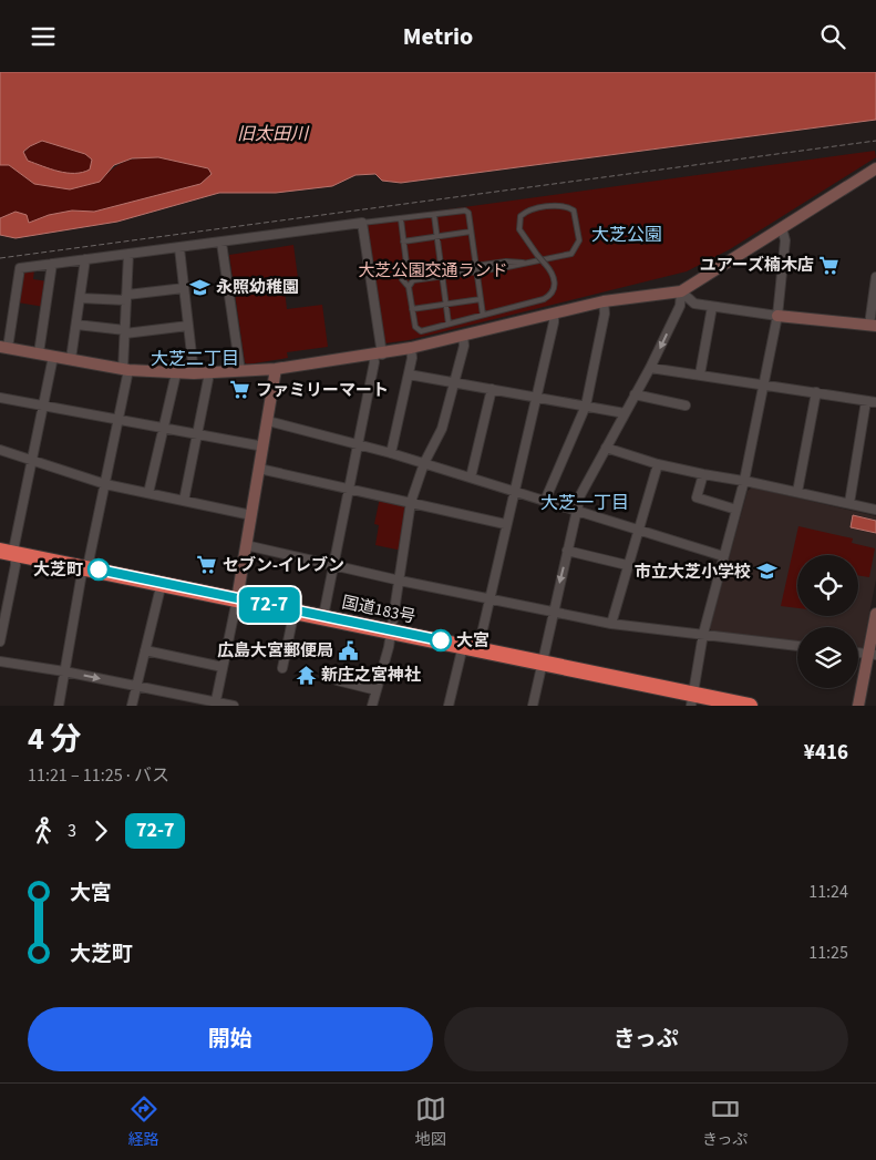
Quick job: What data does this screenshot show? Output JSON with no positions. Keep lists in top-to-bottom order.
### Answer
{
  "streets": {
    "highway": ["国道183号"]
  },
  "districts": ["大芝公園", "大芝二丁目", "大芝一丁目"],
  "water": ["旧太田川"],
  "parks": ["大芝公園交通ランド"],
  "places": {
    "supermarket": ["ユアーズ楠木店", "ファミリーマート", "セブン-イレブン"],
    "school or university": ["永照幼稚園", "市立大芝小学校"],
    "other": ["大芝町", "大宮"],
    "public building": ["広島大宮郵便局"],
    "temple": ["新庄之宮神社"]
  },
  "lines": ["bus line 72-7"],
  "page": {
    "header": "Metrio",
    "on_map": "72-7",
    "heading": ["4 分", "11:21 – 11:25 · バス", "¥416"],
    "legs": ["3", "72-7"],
    "list": [
      {
        "name": "大宮",
        "value": "11:24"
      },
      {
        "name": "大芝町",
        "value": "11:25"
      }
    ],
    "buttons": ["開始", "きっぷ"],
    "tabs": ["経路", "地図", "きっぷ"]
  }
}
